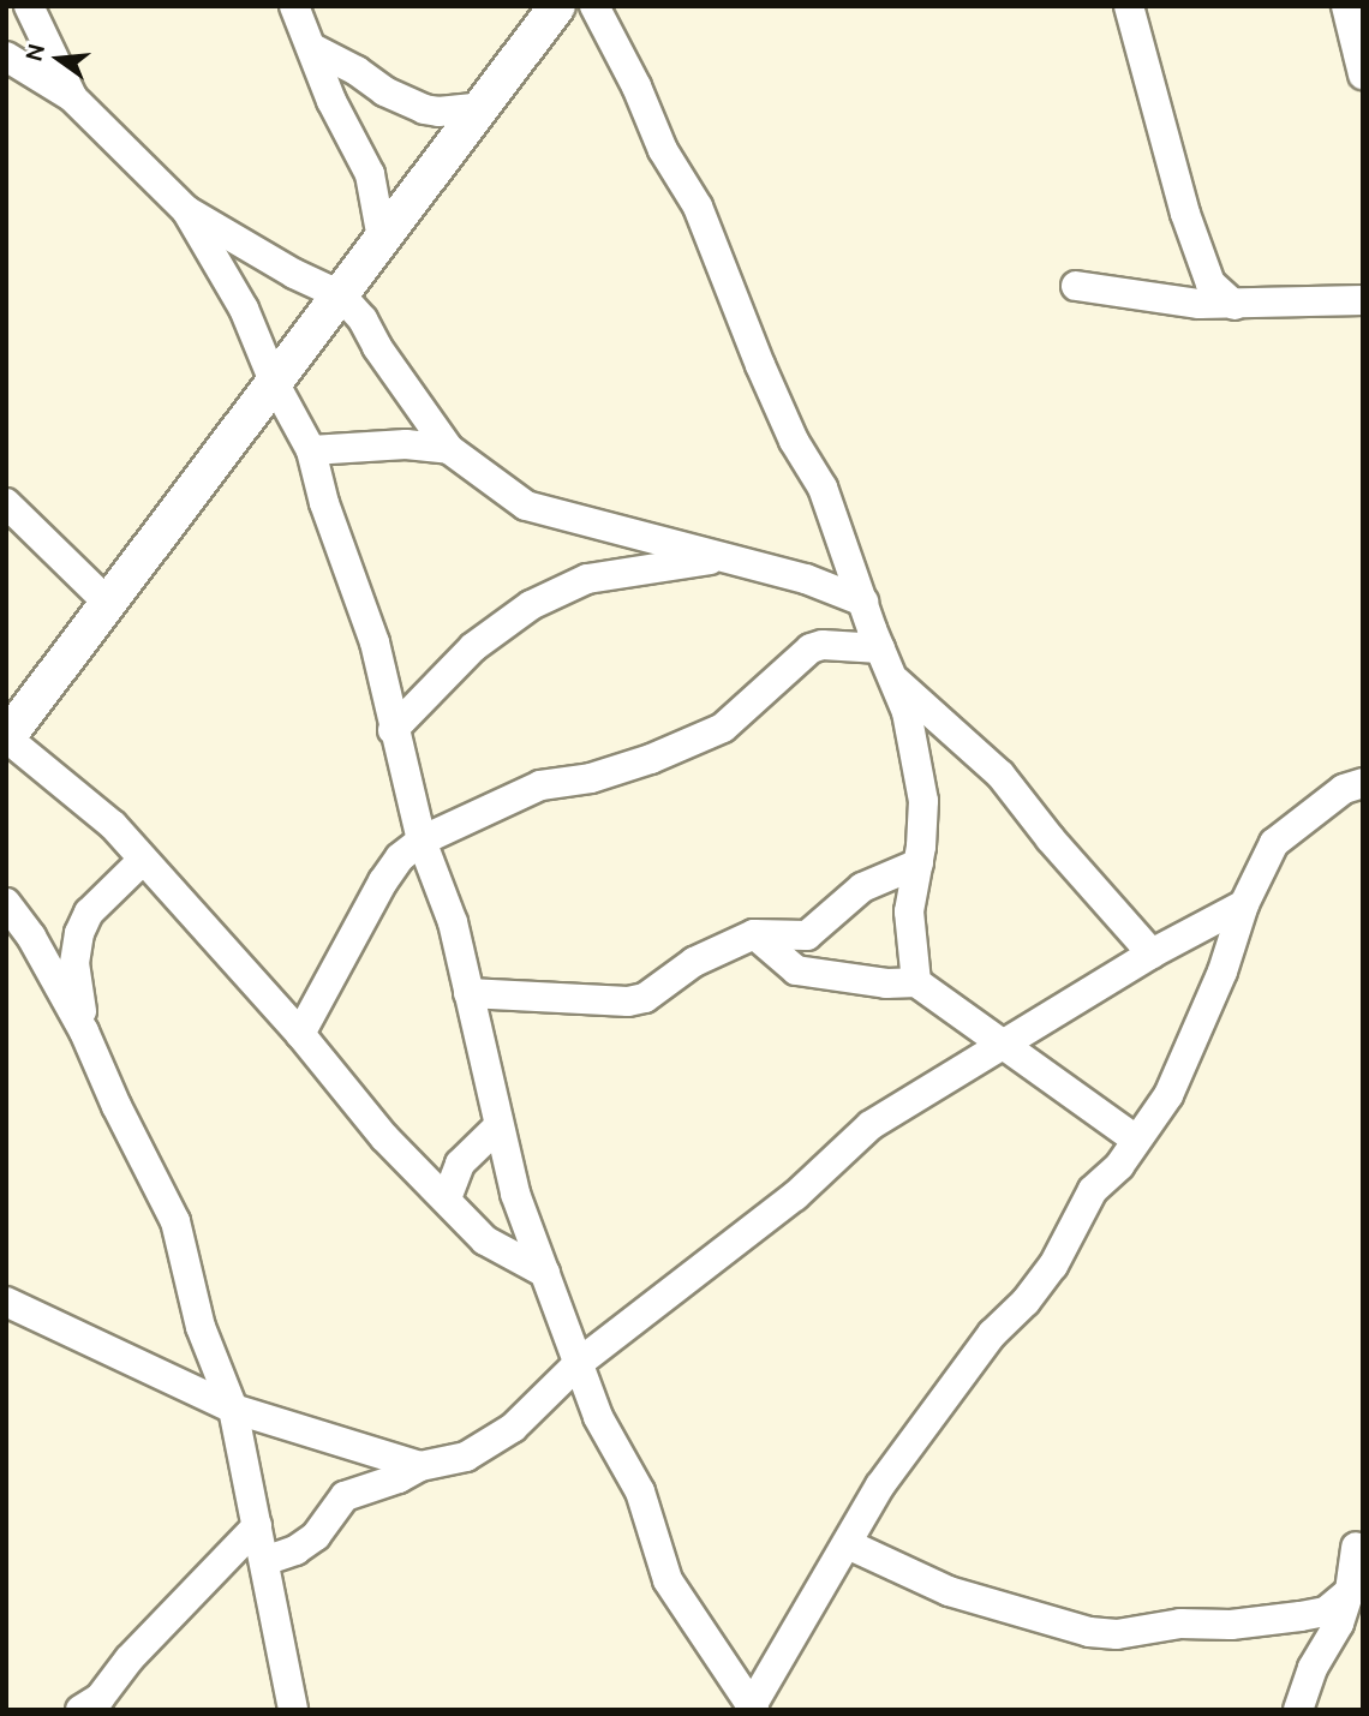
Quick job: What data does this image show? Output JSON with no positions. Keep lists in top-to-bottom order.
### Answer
{
  "north": "left"
}
